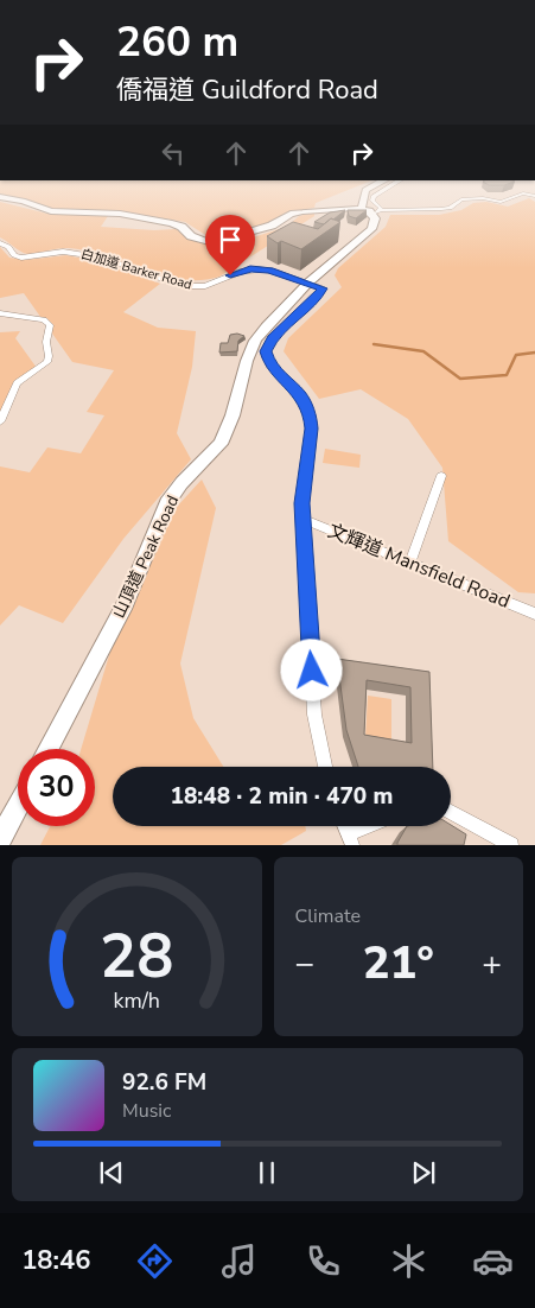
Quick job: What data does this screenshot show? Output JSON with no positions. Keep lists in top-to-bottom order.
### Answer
{
  "streets": {
    "main road": ["山頂道 Peak Road"],
    "street": ["白加道 Barker Road", "文輝道 Mansfield Road"]
  },
  "crossings": [
    ["白加道 Barker Road", "山頂道 Peak Road"]
  ],
  "page": {
    "turn": ["260 m", "僑福道 Guildford Road"],
    "limit": "30",
    "trip": "18:48 · 2 min · 470 m",
    "tile": "Climate",
    "heat": ["−", "21°", "+"],
    "song": ["92.6 FM", "Music"],
    "tabs": "18:46",
    "gauge": ["28", "km/h"]
  }
}
